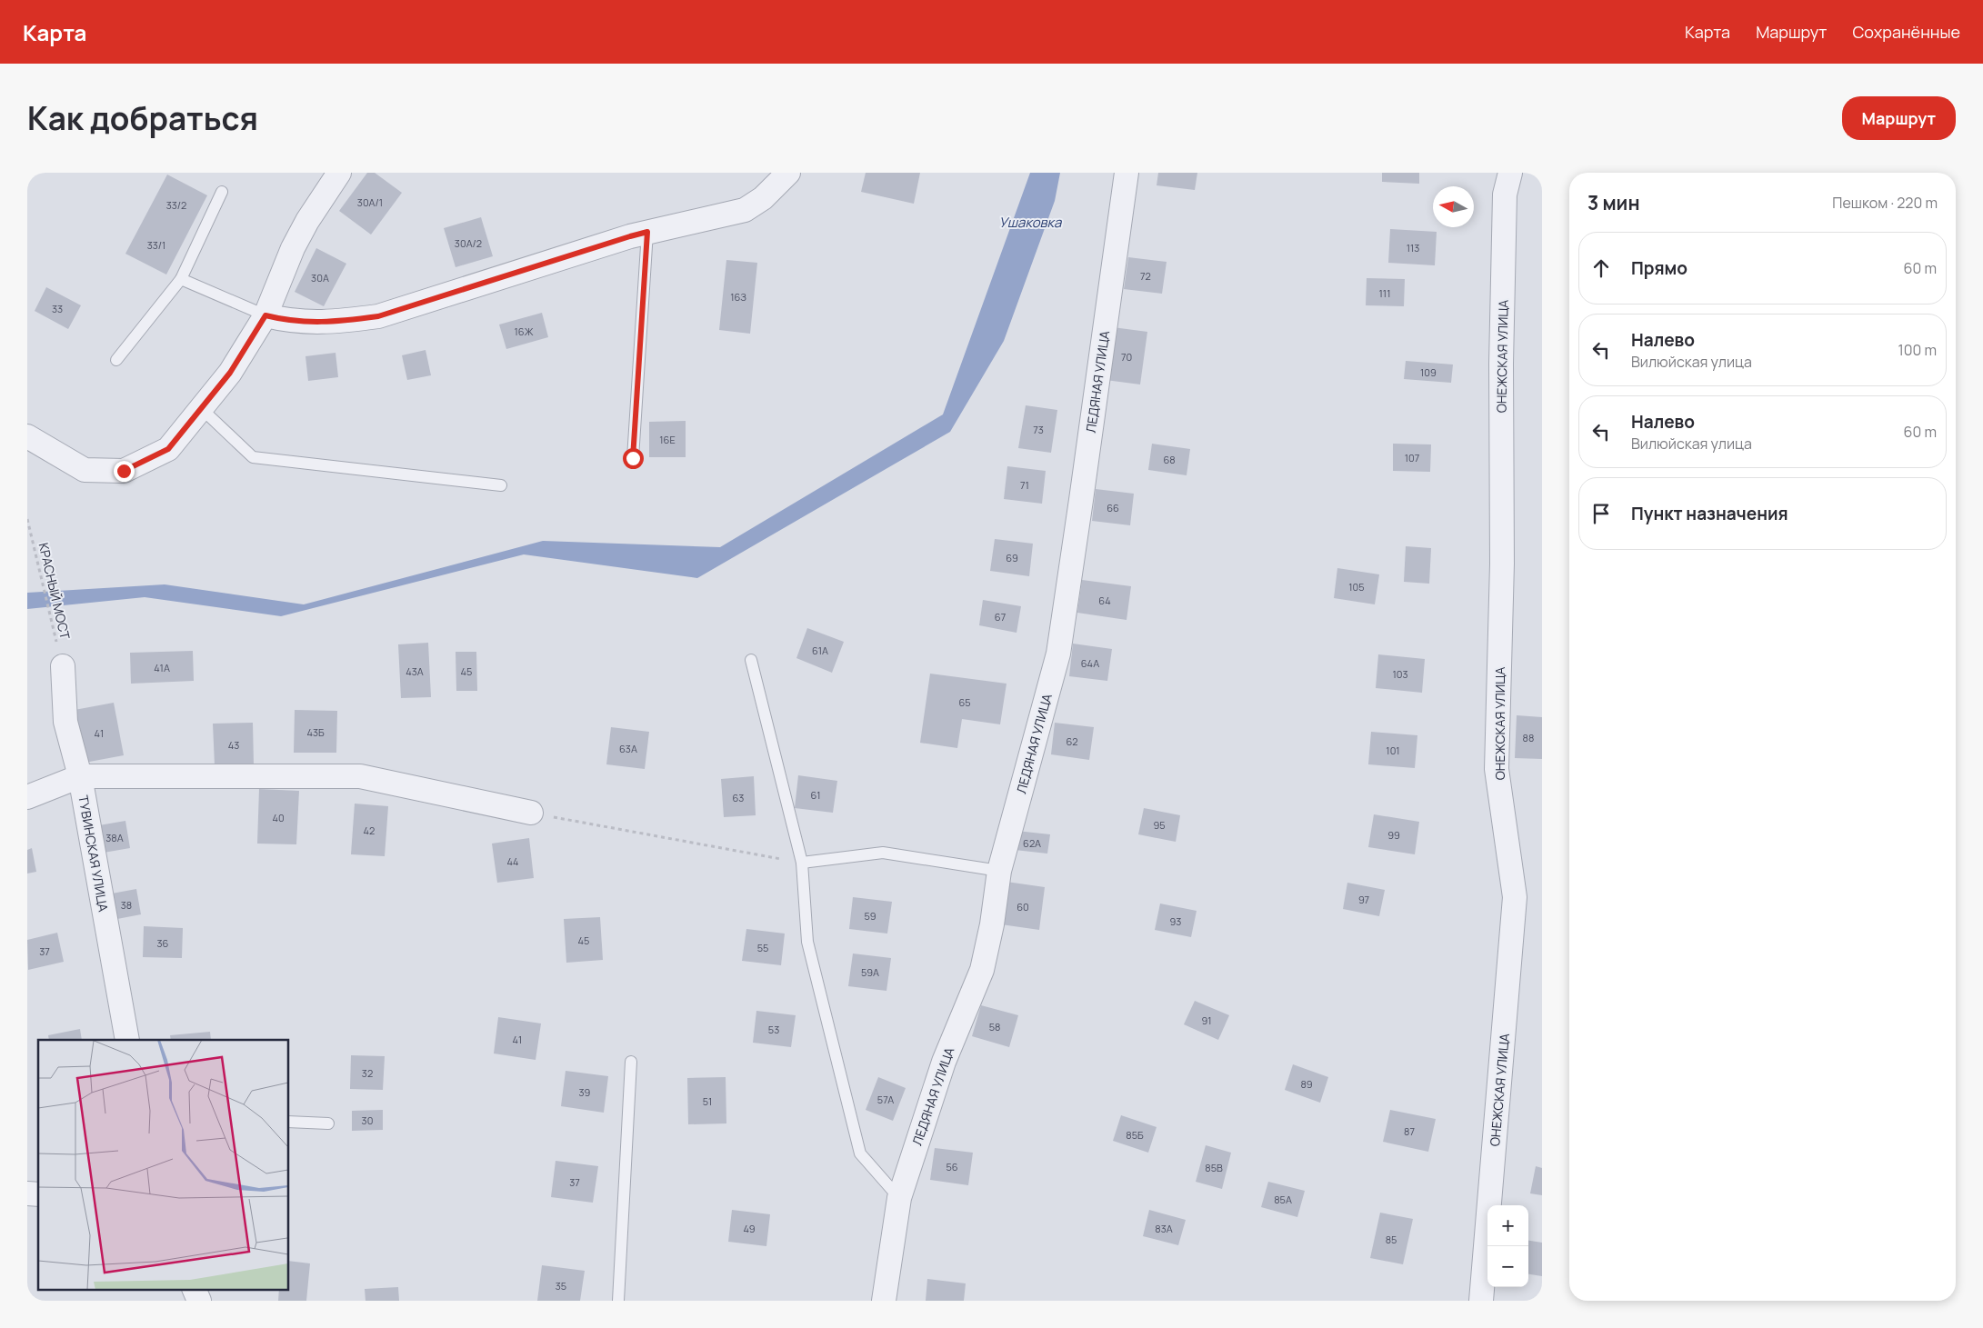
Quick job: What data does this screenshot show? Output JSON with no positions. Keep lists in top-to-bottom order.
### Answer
{
  "streets": {
    "street": ["ОНЕЖСКАЯ УЛИЦА", "ЛЕДЯНАЯ УЛИЦА", "ТУВИНСКАЯ УЛИЦА"],
    "path": ["КРАСНЫЙ МОСТ"]
  },
  "crossings": [
    ["КРАСНЫЙ МОСТ", "ТУВИНСКАЯ УЛИЦА"]
  ],
  "water": ["Ушаковка"],
  "house_numbers": [
    "30А/1",
    "33/2",
    "30А/2",
    "33/1",
    "113",
    "72",
    "30А",
    "111",
    "16З",
    "33",
    "16Ж",
    "70",
    "109",
    "73",
    "16Е",
    "107",
    "68",
    "71",
    "66",
    "69",
    "105",
    "64",
    "67",
    "61А",
    "64А",
    "41А",
    "43А",
    "45",
    "103",
    "65",
    "43Б",
    "41",
    "88",
    "62",
    "43",
    "63А",
    "101",
    "61",
    "63",
    "40",
    "95",
    "42",
    "99",
    "38А",
    "62А",
    "44",
    "97",
    "38",
    "60",
    "59",
    "93",
    "45",
    "36",
    "55",
    "37",
    "59А",
    "91",
    "58",
    "53",
    "41",
    "32",
    "89",
    "39",
    "57А",
    "51",
    "30",
    "87",
    "85Б",
    "56",
    "85В",
    "37",
    "85А",
    "49",
    "83А",
    "85",
    "35"
  ],
  "north": "left",
  "page": {
    "header": "Карта",
    "nav": ["Карта", "Маршрут", "Сохранённые"],
    "title": "Как добраться",
    "buttons": "Маршрут",
    "heading": ["3 мин", "Пешком · 220 m"],
    "list": [
      ["Прямо", "60 m"],
      ["Налево", "Вилюйская улица", "100 m"],
      ["Налево", "Вилюйская улица", "60 m"],
      "Пункт назначения"
    ],
    "map_buttons": ["+", "−"]
  }
}
